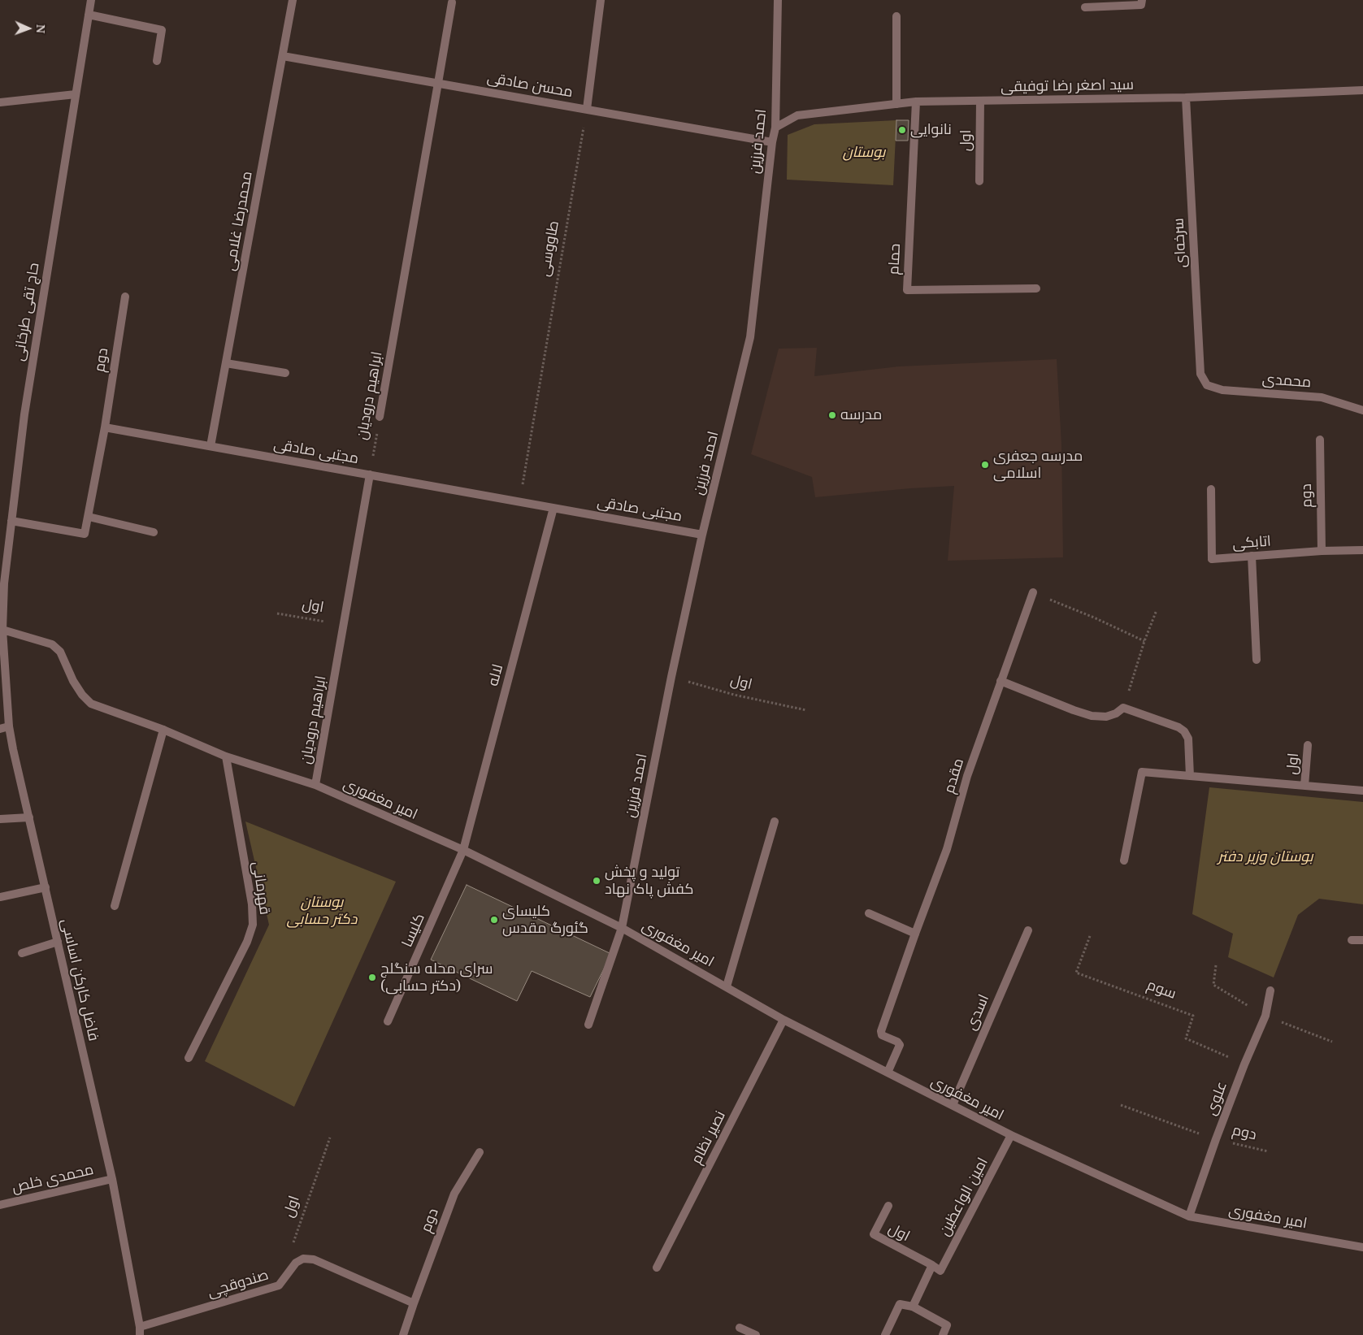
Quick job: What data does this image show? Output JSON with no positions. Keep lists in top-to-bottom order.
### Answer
{
  "streets": {
    "street": [
      "محسن صادقی",
      "سید اصغر رضا توفیقی",
      "اول",
      "احمد فرزین",
      "محمدرضا غلامی",
      "سرخه‌ای",
      "حمام",
      "حاج تقی طرخانی",
      "دوم",
      "محمدی",
      "ابراهیم درودیان",
      "مجتبی صادقی",
      "اتابکی",
      "لاله",
      "مقدم",
      "امیر مغفوری",
      "قهرمانی",
      "کلیسا",
      "فاضل کارکن اساسی",
      "اسدی",
      "علوی",
      "نصیر نظام",
      "محمدی خلص",
      "امین الواعظین",
      "صندوقچی"
    ],
    "path": ["طاووسی", "سوم"]
  },
  "crossings": [
    ["محسن صادقی", "احمد فرزین"],
    ["محسن صادقی", "محمدرضا غلامی"],
    ["محسن صادقی", "طاووسی"],
    ["محسن صادقی", "ابراهیم درودیان"],
    ["سید اصغر رضا توفیقی", "اول"],
    ["سید اصغر رضا توفیقی", "احمد فرزین"],
    ["سید اصغر رضا توفیقی", "سرخه‌ای"],
    ["سید اصغر رضا توفیقی", "حمام"],
    ["اول", "احمد فرزین"],
    ["اول", "ابراهیم درودیان"],
    ["اول", "امین الواعظین"],
    ["احمد فرزین", "مجتبی صادقی"],
    ["احمد فرزین", "امیر مغفوری"],
    ["محمدرضا غلامی", "مجتبی صادقی"],
    ["سرخه‌ای", "محمدی"],
    ["طاووسی", "مجتبی صادقی"],
    ["حاج تقی طرخانی", "امیر مغفوری"],
    ["حاج تقی طرخانی", "فاضل کارکن اساسی"],
    ["دوم", "مجتبی صادقی"],
    ["دوم", "اتابکی"],
    ["دوم", "علوی"],
    ["دوم", "صندوقچی"],
    ["ابراهیم درودیان", "مجتبی صادقی"],
    ["ابراهیم درودیان", "امیر مغفوری"],
    ["مجتبی صادقی", "لاله"],
    ["لاله", "امیر مغفوری"],
    ["لاله", "کلیسا"],
    ["مقدم", "امیر مغفوری"],
    ["امیر مغفوری", "قهرمانی"],
    ["امیر مغفوری", "کلیسا"],
    ["امیر مغفوری", "فاضل کارکن اساسی"],
    ["امیر مغفوری", "اسدی"],
    ["امیر مغفوری", "علوی"],
    ["امیر مغفوری", "نصیر نظام"],
    ["امیر مغفوری", "امین الواعظین"],
    ["فاضل کارکن اساسی", "محمدی خلص"],
    ["فاضل کارکن اساسی", "صندوقچی"],
    ["سوم", "علوی"]
  ],
  "parks": ["بوستان", "بوستان وزیر دفتر", "بوستان دکتر حسابی"],
  "places": [
    "نانوایی",
    "مدرسه",
    "مدرسه جعفری اسلامی",
    "تولید و پخش کفش پاک نهاد",
    "کلیسای گئورگ مقدس",
    "سرای محله سنگلج (دکتر حسابی)"
  ],
  "north": "right"
}
